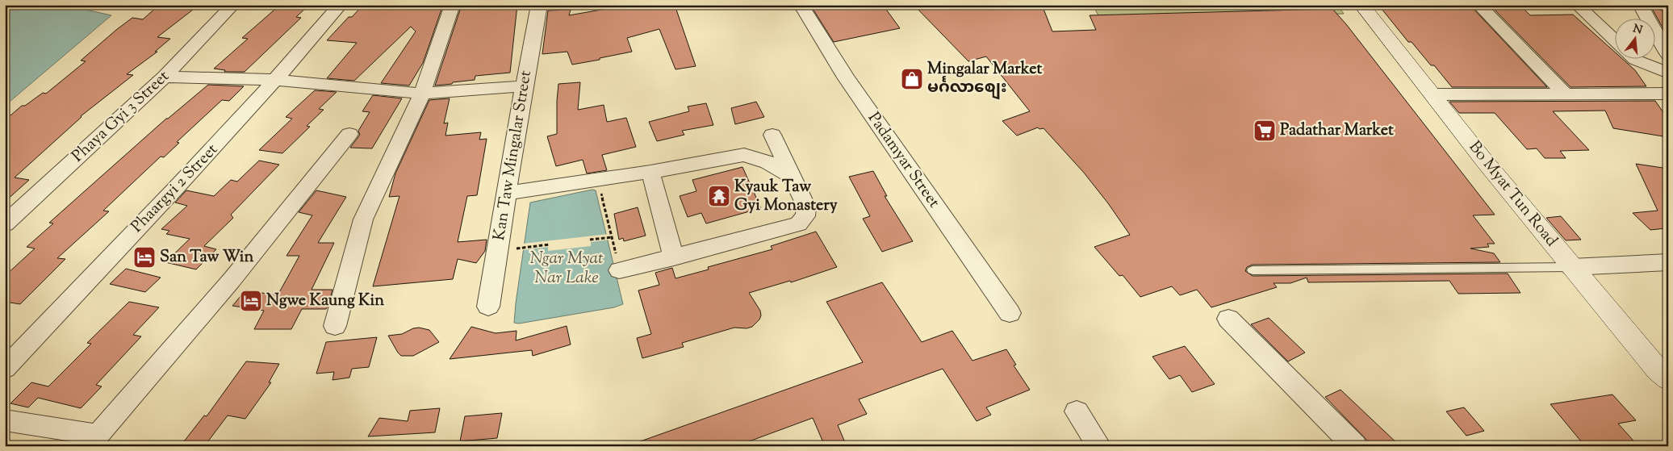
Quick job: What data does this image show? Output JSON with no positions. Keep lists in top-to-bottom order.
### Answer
{
  "streets": {
    "street": [
      "Phaya Gyi 3 Street",
      "Kan Taw Mingalar Street",
      "Padamyar Street",
      "Phaargyi 2 Street",
      "Bo Myat Tun Road"
    ]
  },
  "water": ["Ngar Myat Nar Lake"],
  "places": {
    "shop": ["Mingalar Market မင်္ဂလာစျေး"],
    "supermarket": ["Padathar Market"],
    "temple": ["Kyauk Taw Gyi Monastery"],
    "hotel": ["San Taw Win", "Ngwe Kaung Kin"]
  },
  "north": "top"
}
